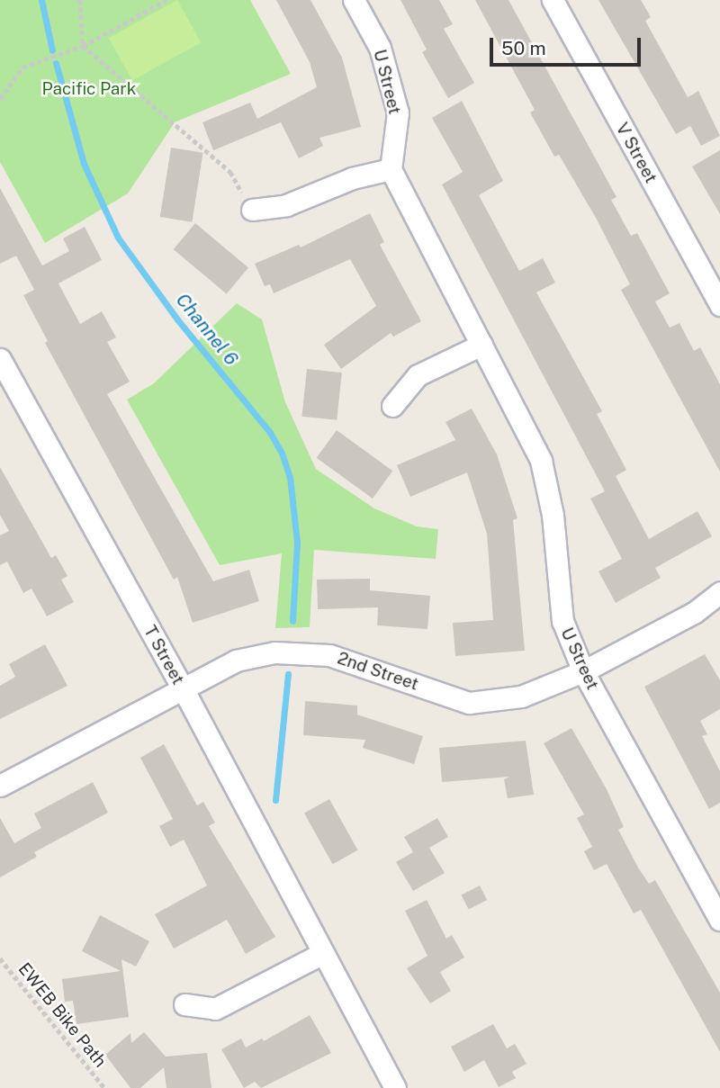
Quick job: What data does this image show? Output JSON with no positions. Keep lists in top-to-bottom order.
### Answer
{
  "streets": {
    "street": [
      "U Street",
      "V Street",
      "T Street",
      "2nd Street"
    ],
    "path": ["EWEB Bike Path"]
  },
  "crossings": [
    ["U Street", "2nd Street"],
    ["T Street", "2nd Street"]
  ],
  "water": ["Channel 6"],
  "parks": ["Pacific Park"],
  "scale_bar": "50 m"
}
